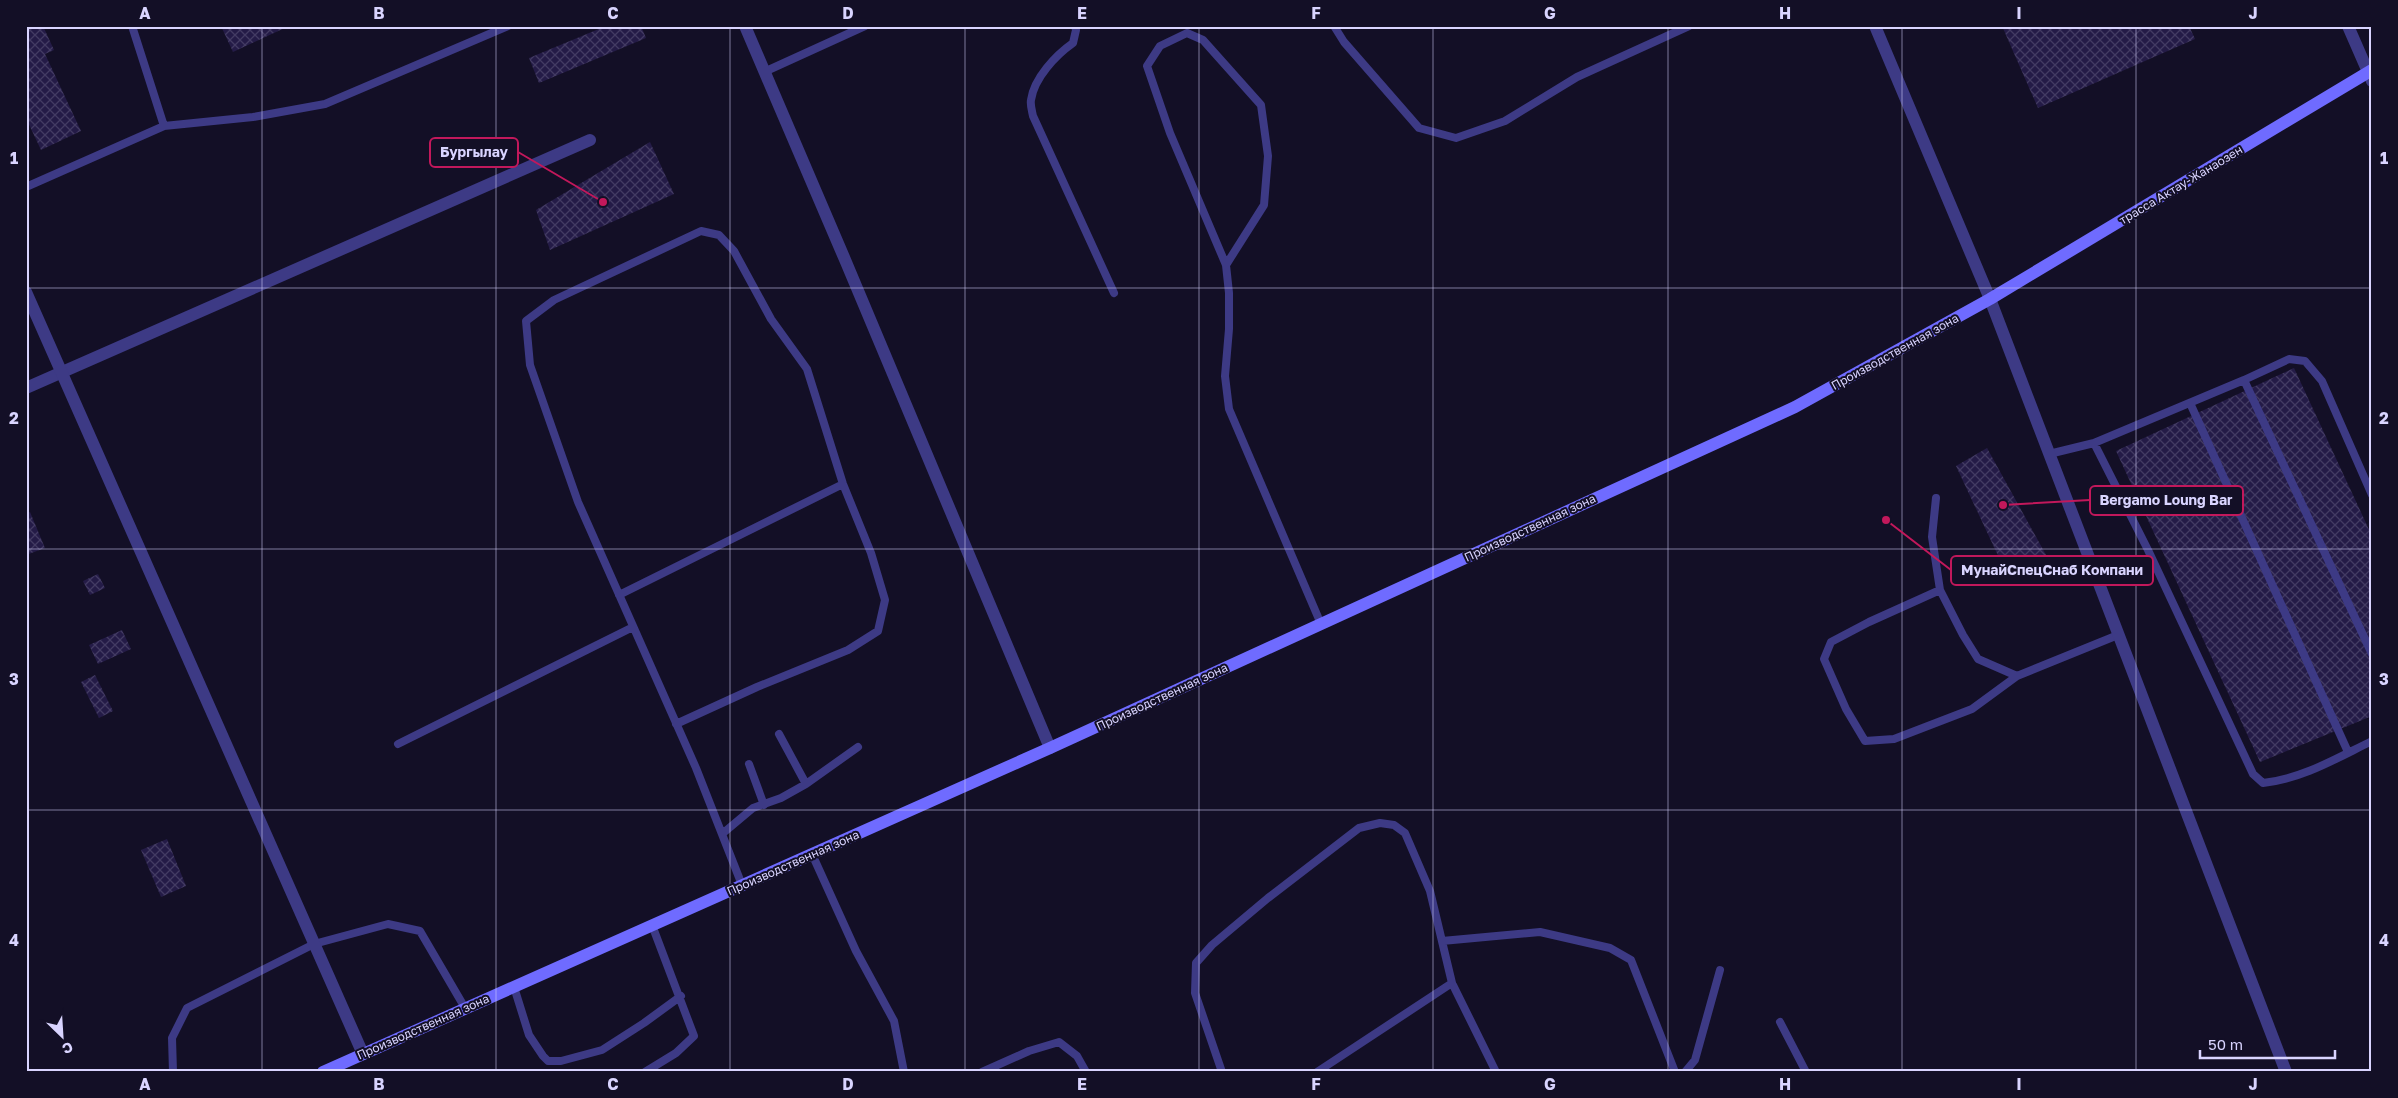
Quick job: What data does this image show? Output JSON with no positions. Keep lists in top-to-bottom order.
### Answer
{
  "streets": {
    "main road": ["трасса Актау-Жанаозен", "Производственная зона"]
  },
  "crossings": [
    ["трасса Актау-Жанаозен", "Производственная зона"]
  ],
  "places": ["Бургылау", "Bergamo Loung Bar", "МунайСпецСнаб Компани"],
  "scale_bar": "50 m",
  "north": "bottom right",
  "grid": {
    "columns": [
      "A",
      "B",
      "C",
      "D",
      "E",
      "F",
      "G",
      "H",
      "I",
      "J"
    ],
    "rows": [
      "1",
      "2",
      "3",
      "4"
    ]
  }
}
